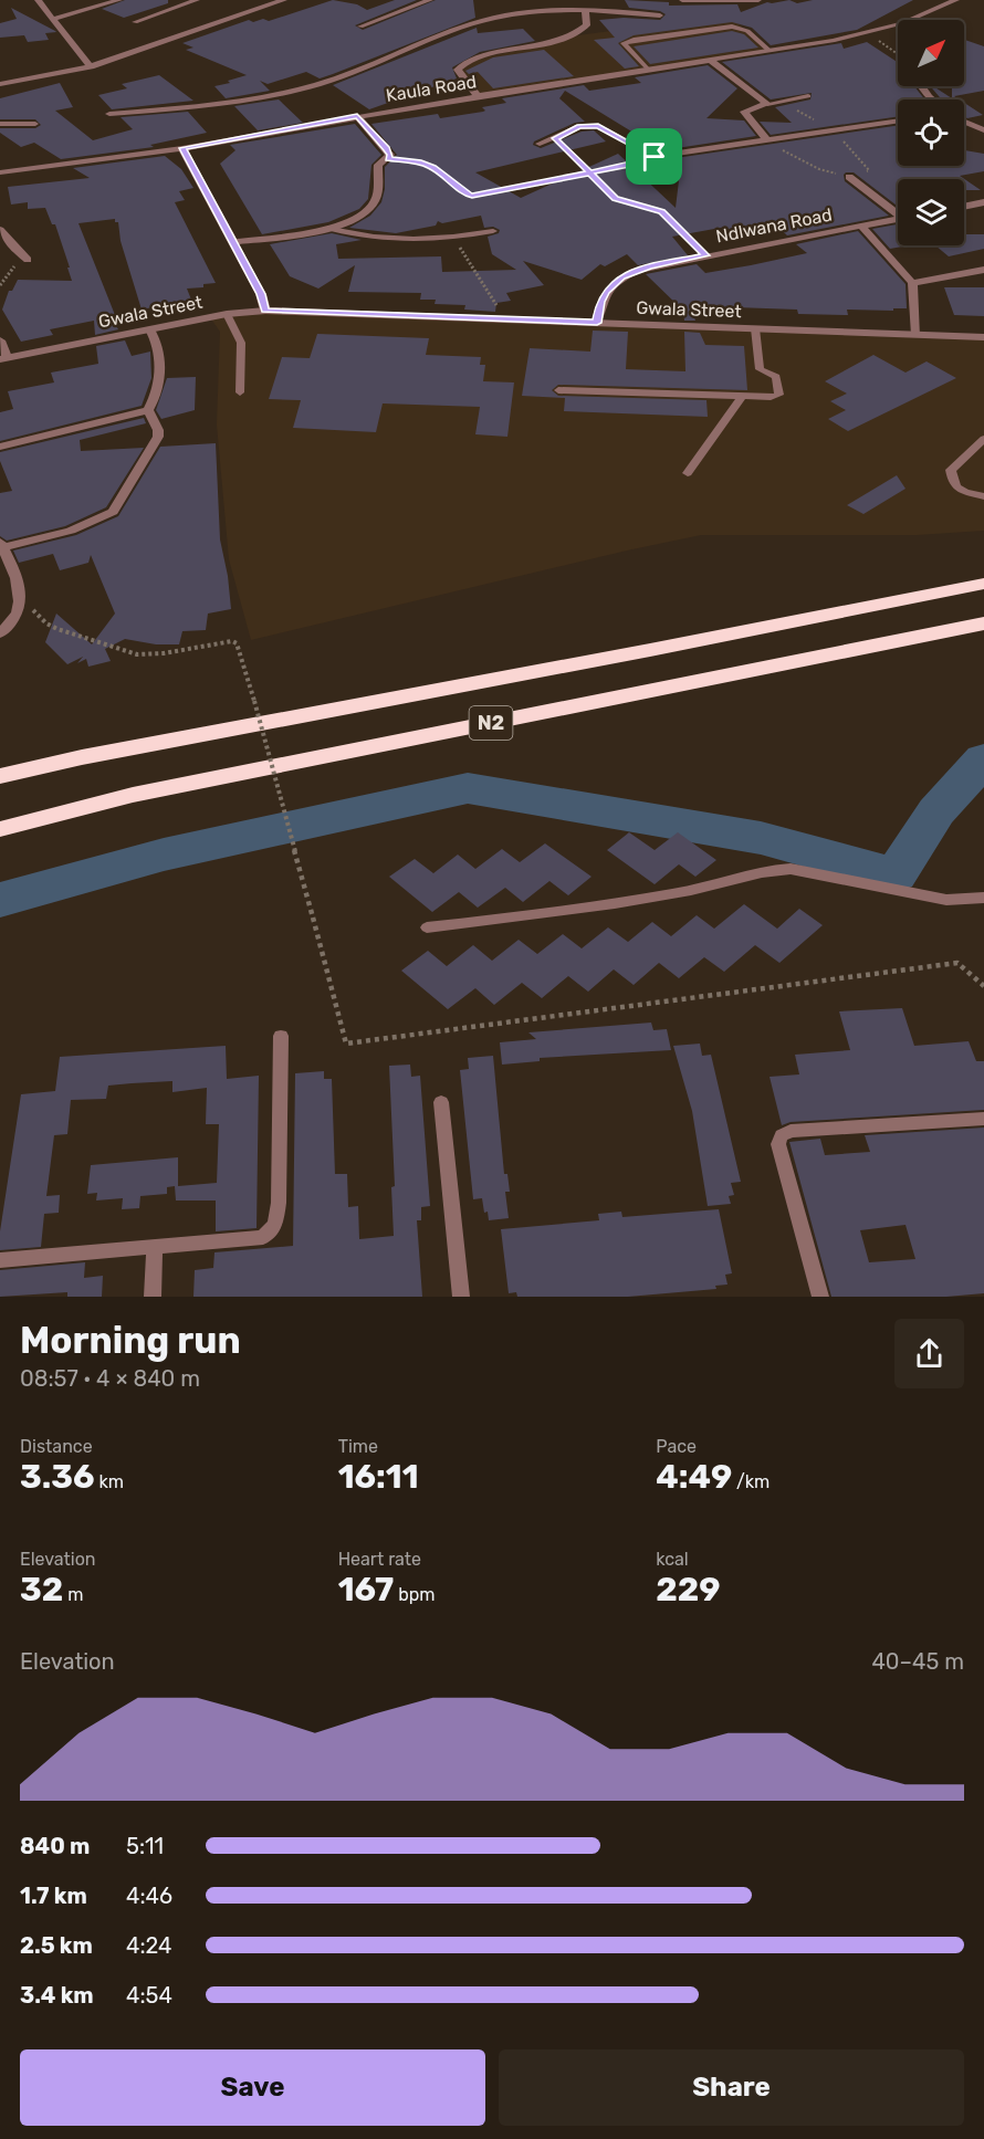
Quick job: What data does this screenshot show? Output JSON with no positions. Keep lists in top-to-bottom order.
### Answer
{
  "streets": {
    "highway": ["N2"],
    "street": ["Kaula Road", "Ndlwana Road", "Gwala Street"]
  },
  "crossings": [
    ["Ndlwana Road", "Gwala Street"]
  ],
  "north": "top right",
  "page": {
    "heading": ["Morning run", "08:57 · 4 × 840 m"],
    "stats": [
      ["Distance", "3.36 km"],
      ["Time", "16:11"],
      ["Pace", "4:49 /km"],
      ["Elevation", "32 m"],
      ["Heart rate", "167 bpm"],
      ["kcal", "229"]
    ],
    "chart": ["Elevation", "40–45 m"],
    "list": [
      {
        "name": "840 m",
        "note": "5:11"
      },
      {
        "name": "1.7 km",
        "note": "4:46"
      },
      {
        "name": "2.5 km",
        "note": "4:24"
      },
      {
        "name": "3.4 km",
        "note": "4:54"
      }
    ],
    "buttons": ["Save", "Share"]
  }
}
